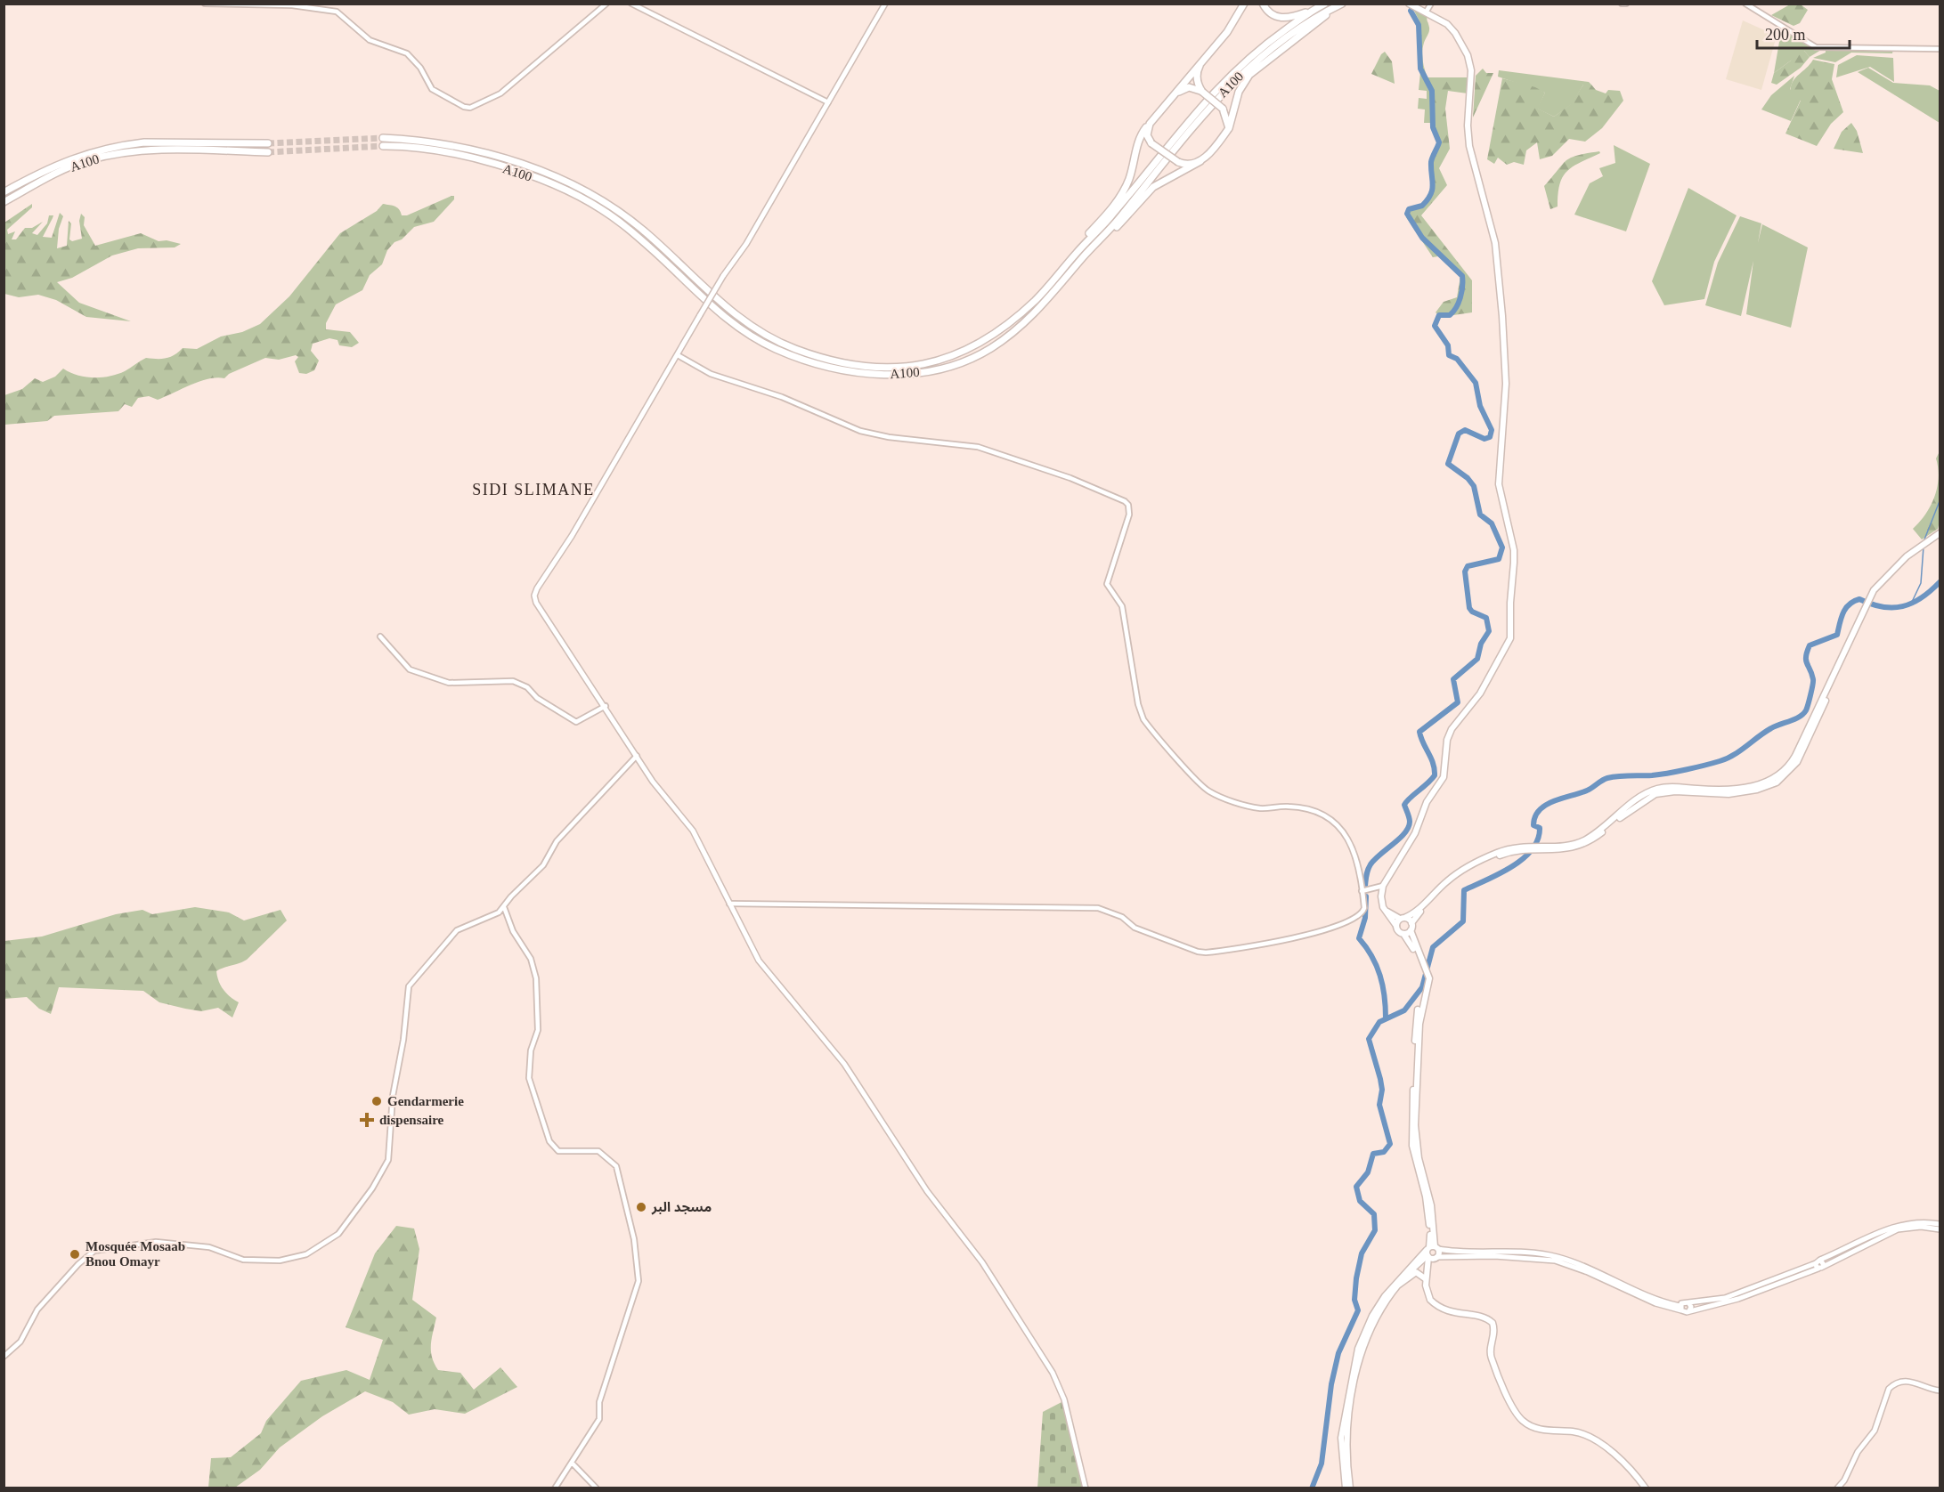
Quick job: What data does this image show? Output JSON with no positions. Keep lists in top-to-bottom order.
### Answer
{
  "streets": {
    "highway": ["A100"]
  },
  "districts": ["SIDI SLIMANE"],
  "places": {
    "other": ["Gendarmerie", "مسجد البر", "Mosquée Mosaab Bnou Omayr"],
    "health": ["dispensaire"]
  },
  "scale_bar": "200 m"
}
